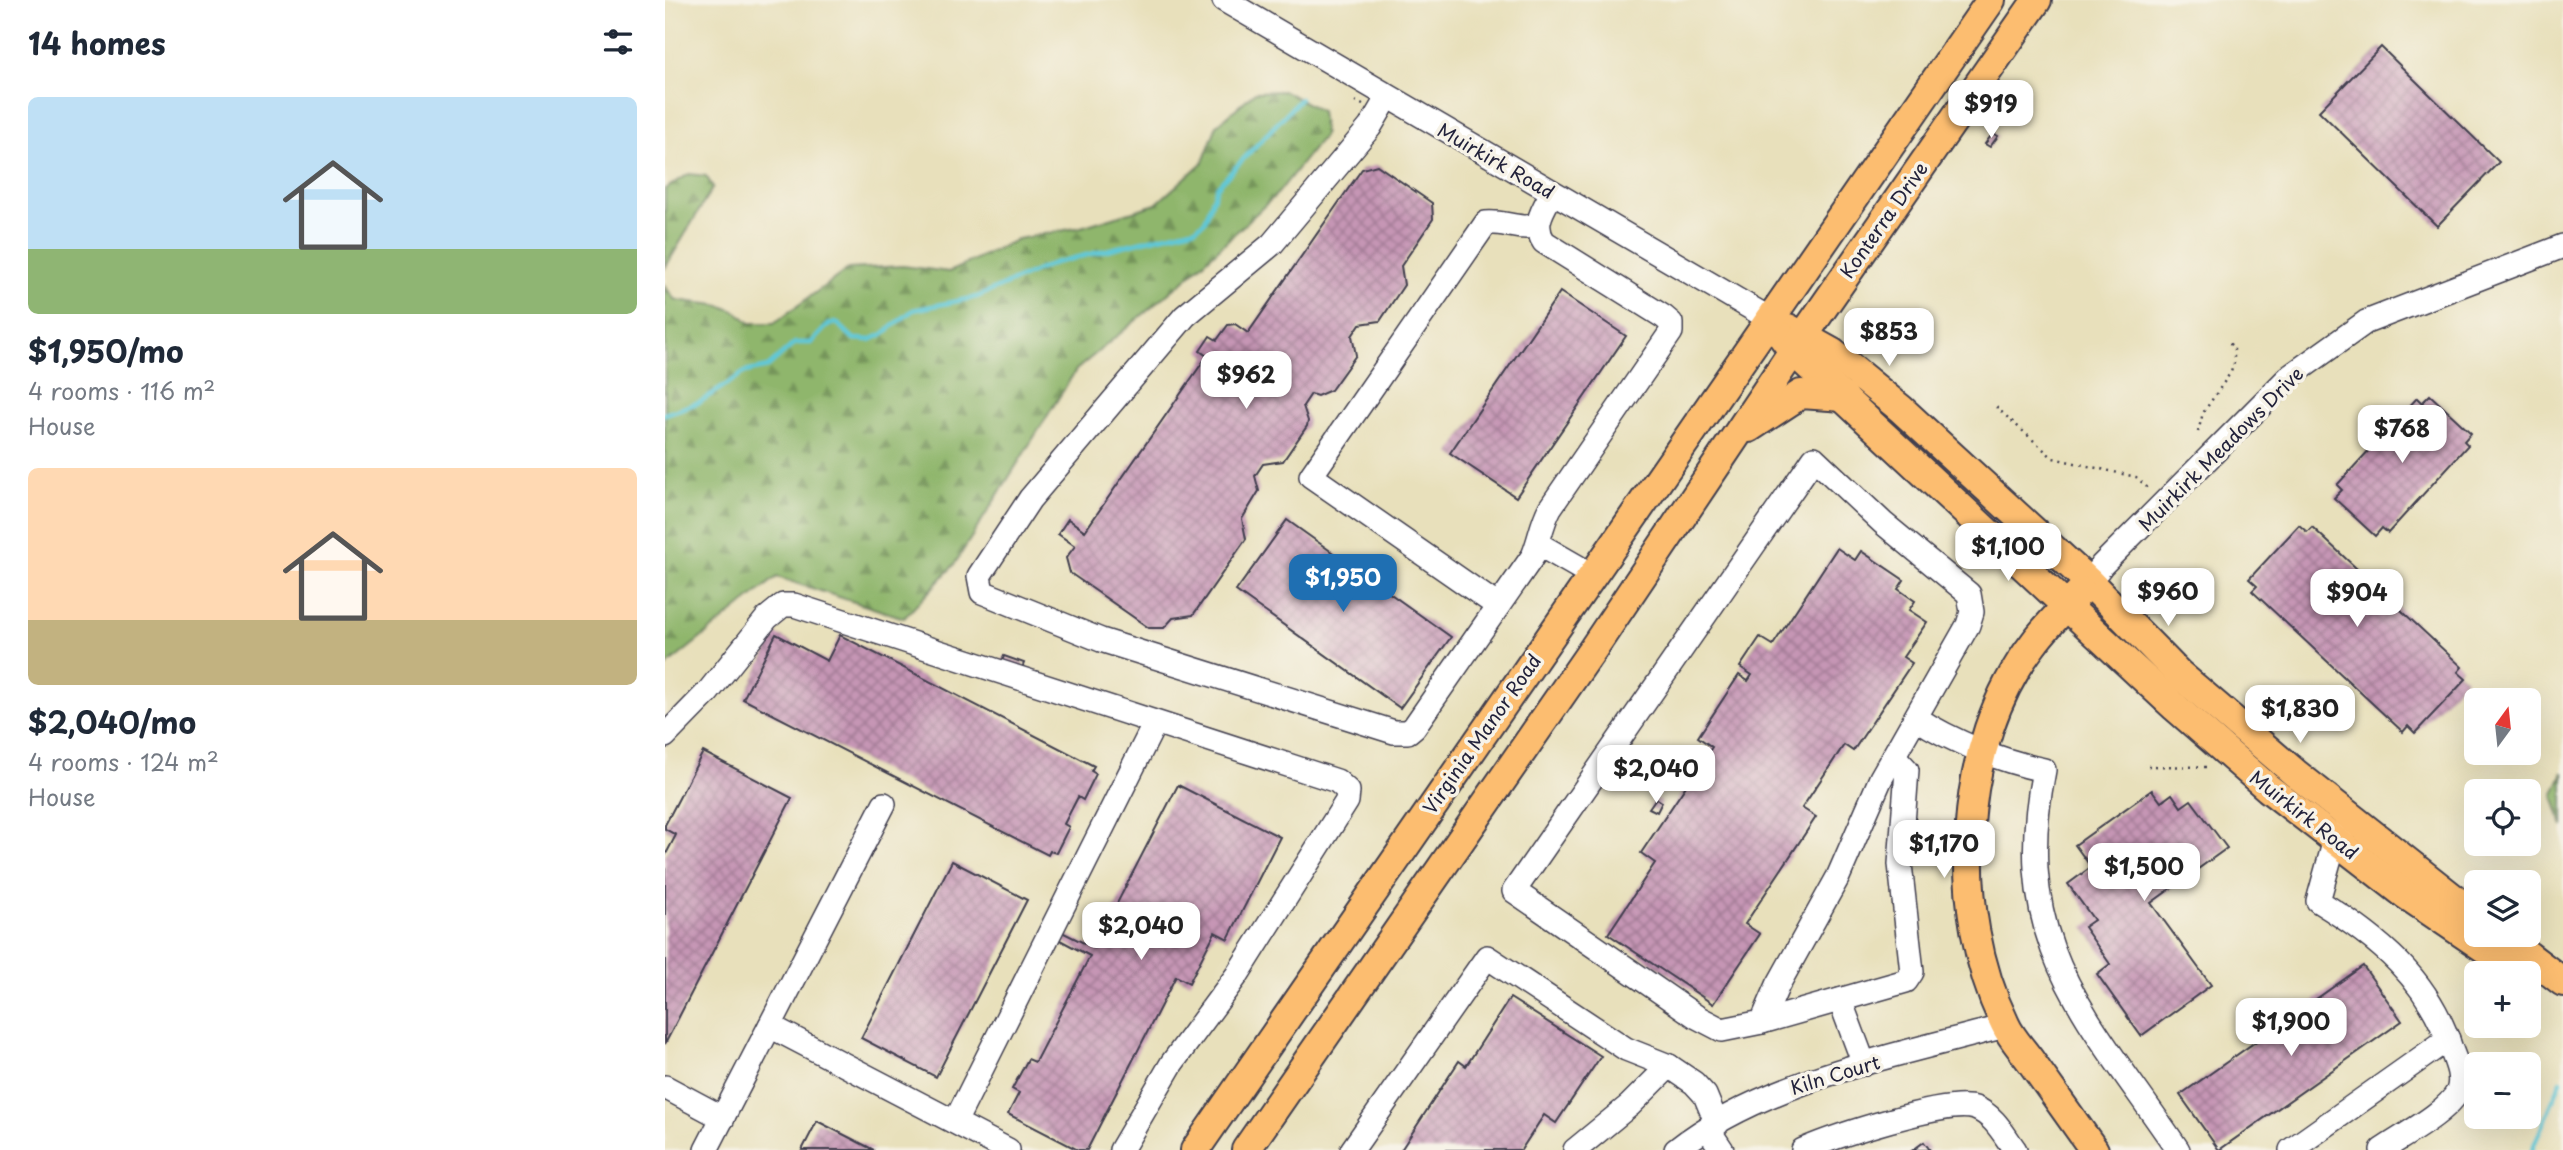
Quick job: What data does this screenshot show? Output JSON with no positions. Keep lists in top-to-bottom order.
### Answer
{
  "streets": {
    "main road": [
      "Muirkirk Road",
      "Konterra Drive",
      "Muirkirk Meadows Drive",
      "Virginia Manor Road"
    ],
    "street": ["Kiln Court"]
  },
  "crossings": [
    ["Muirkirk Road", "Konterra Drive"],
    ["Muirkirk Road", "Muirkirk Meadows Drive"],
    ["Muirkirk Road", "Virginia Manor Road"],
    ["Konterra Drive", "Virginia Manor Road"],
    ["Muirkirk Meadows Drive", "Kiln Court"]
  ],
  "north": "top",
  "page": {
    "heading": "14 homes",
    "price": [
      "$919",
      "$853",
      "$962",
      "$768",
      "$1,100",
      "$1,950",
      "$960",
      "$904",
      "$1,830",
      "$2,040",
      "$1,170",
      "$1,500",
      "$2,040",
      "$1,900"
    ],
    "list": [
      {
        "name": "$1,950/mo",
        "note": "4 rooms · 116 m² · House"
      },
      {
        "name": "$2,040/mo",
        "note": "4 rooms · 124 m² · House"
      }
    ],
    "map_buttons": ["+", "−"]
  }
}
